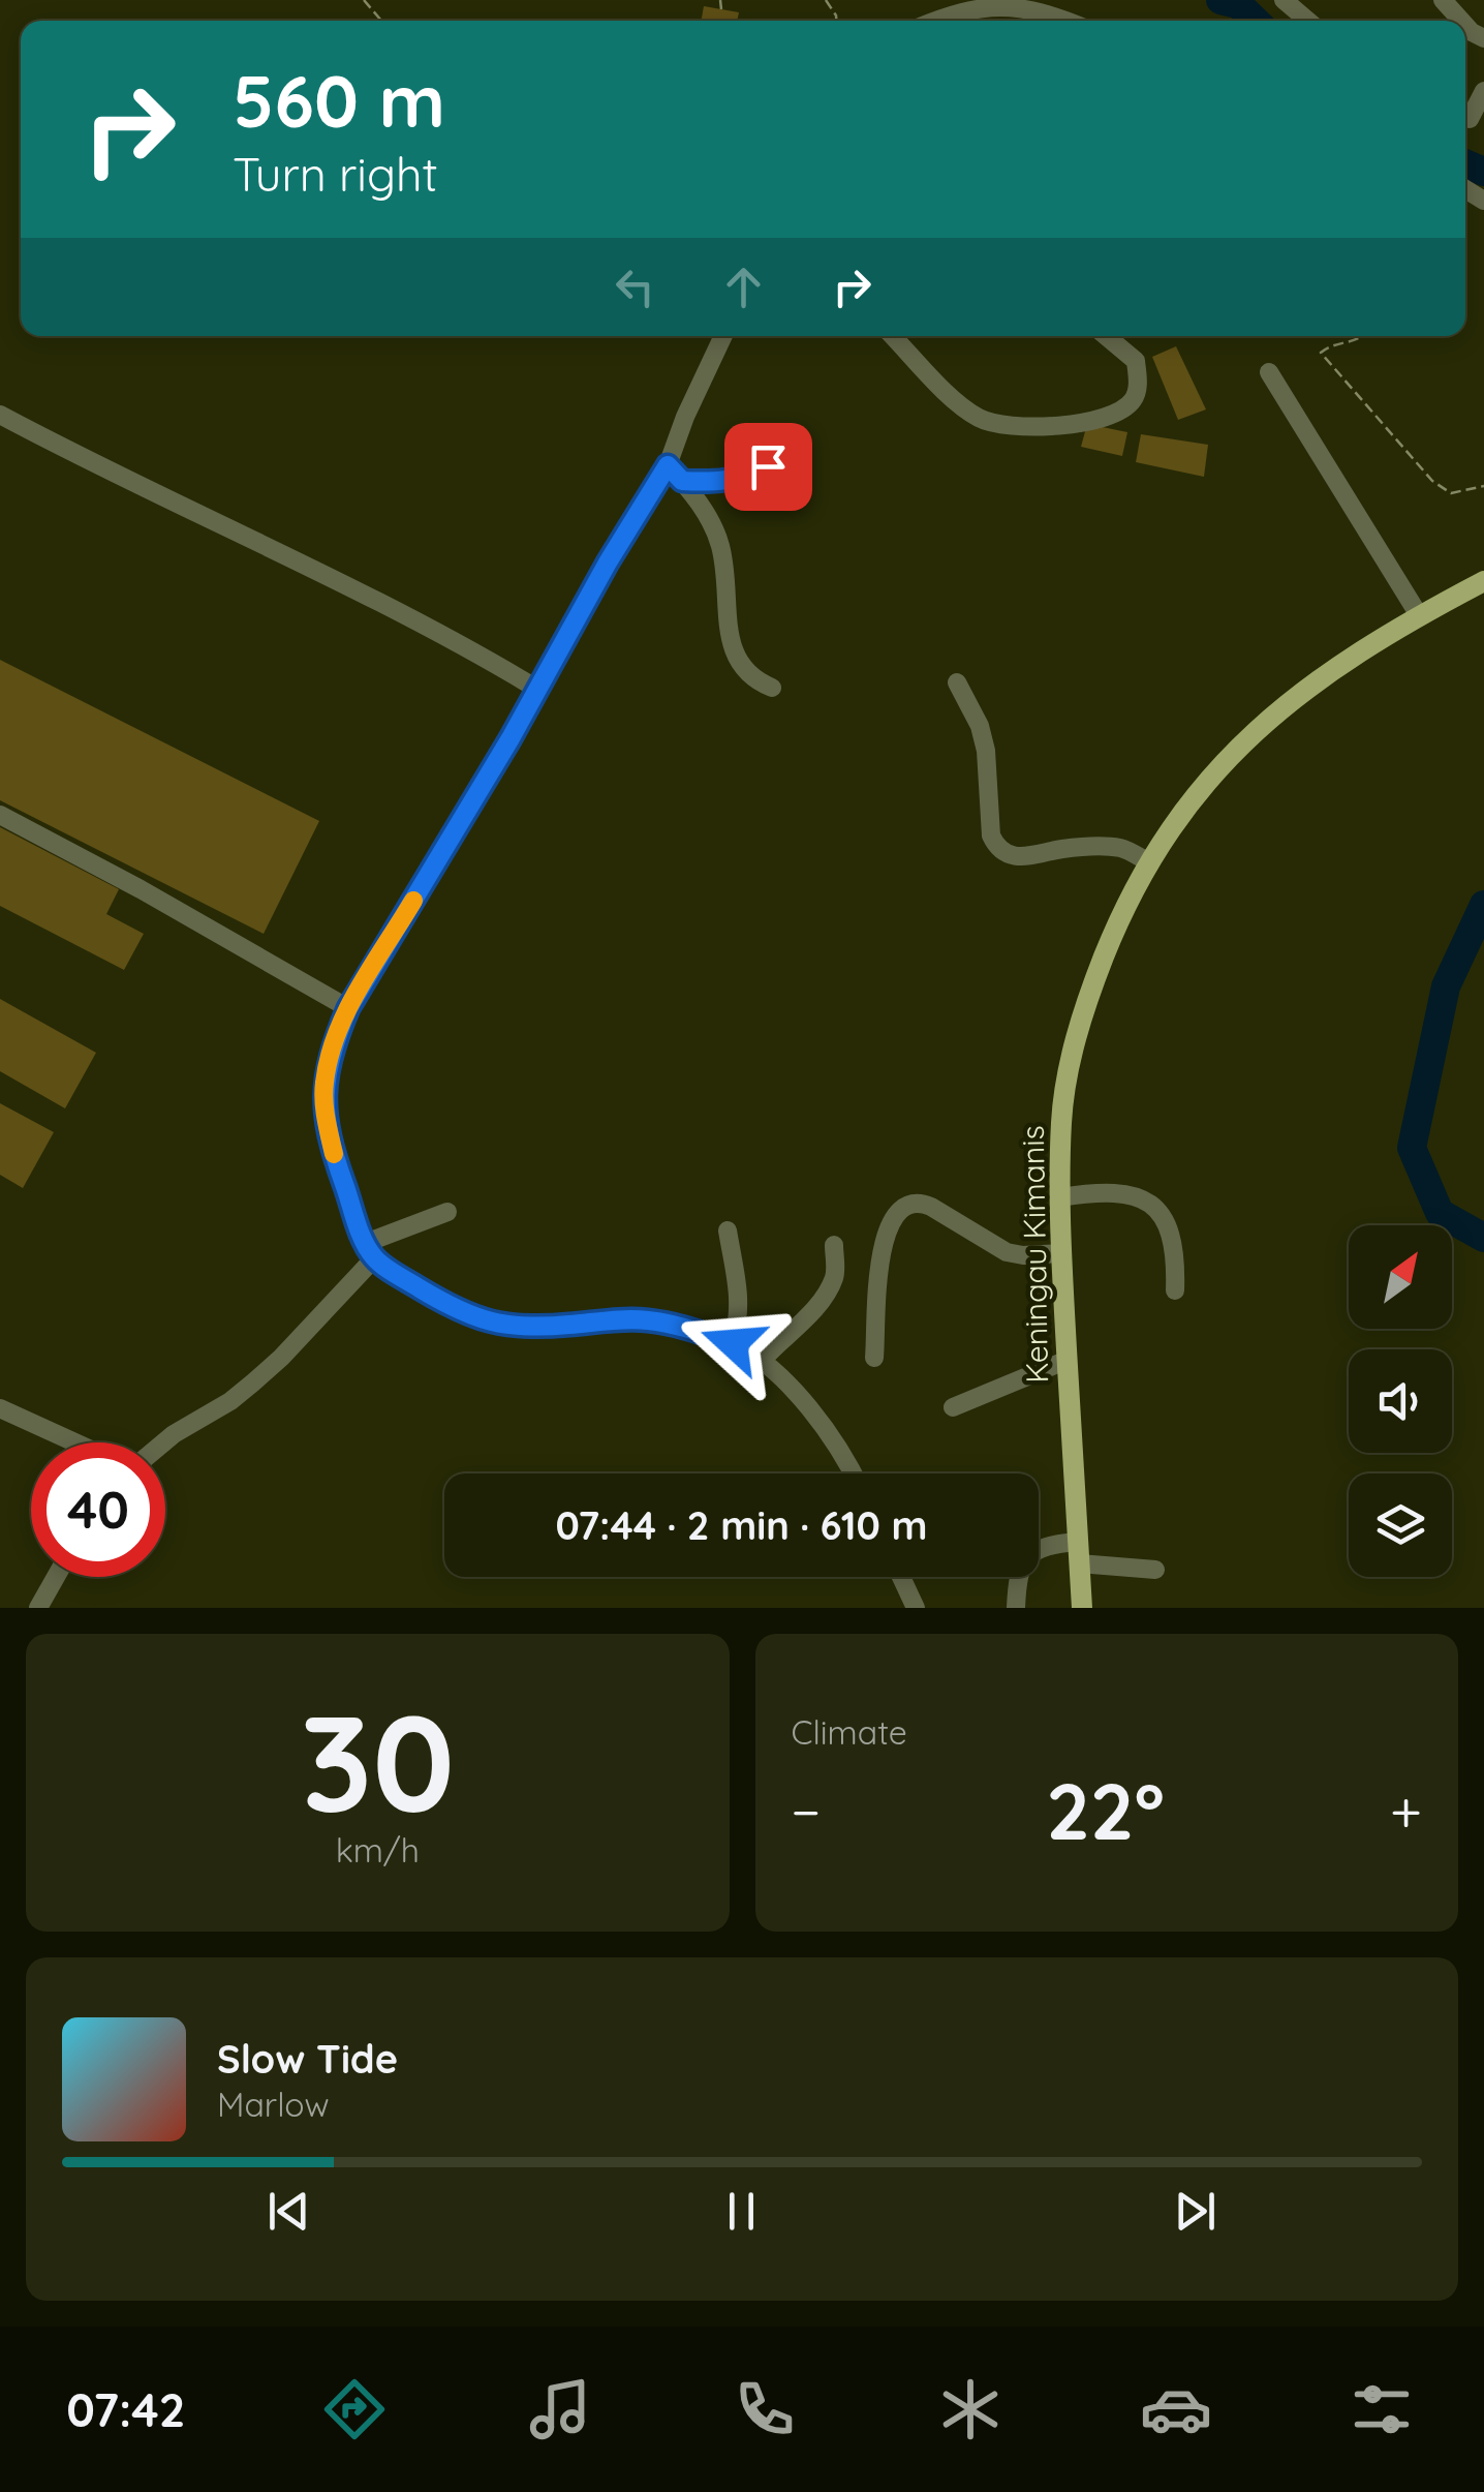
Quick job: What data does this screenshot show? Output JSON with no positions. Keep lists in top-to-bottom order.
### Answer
{
  "streets": {
    "main road": ["Keningau Kimanis"]
  },
  "north": "top right",
  "page": {
    "turn": ["560 m", "Turn right"],
    "limit": "40",
    "trip": "07:44 · 2 min · 610 m",
    "tile": [
      ["30", "km/h"],
      "Climate"
    ],
    "heat": ["−", "22°", "+"],
    "song": ["Slow Tide", "Marlow"],
    "tabs": "07:42"
  }
}
